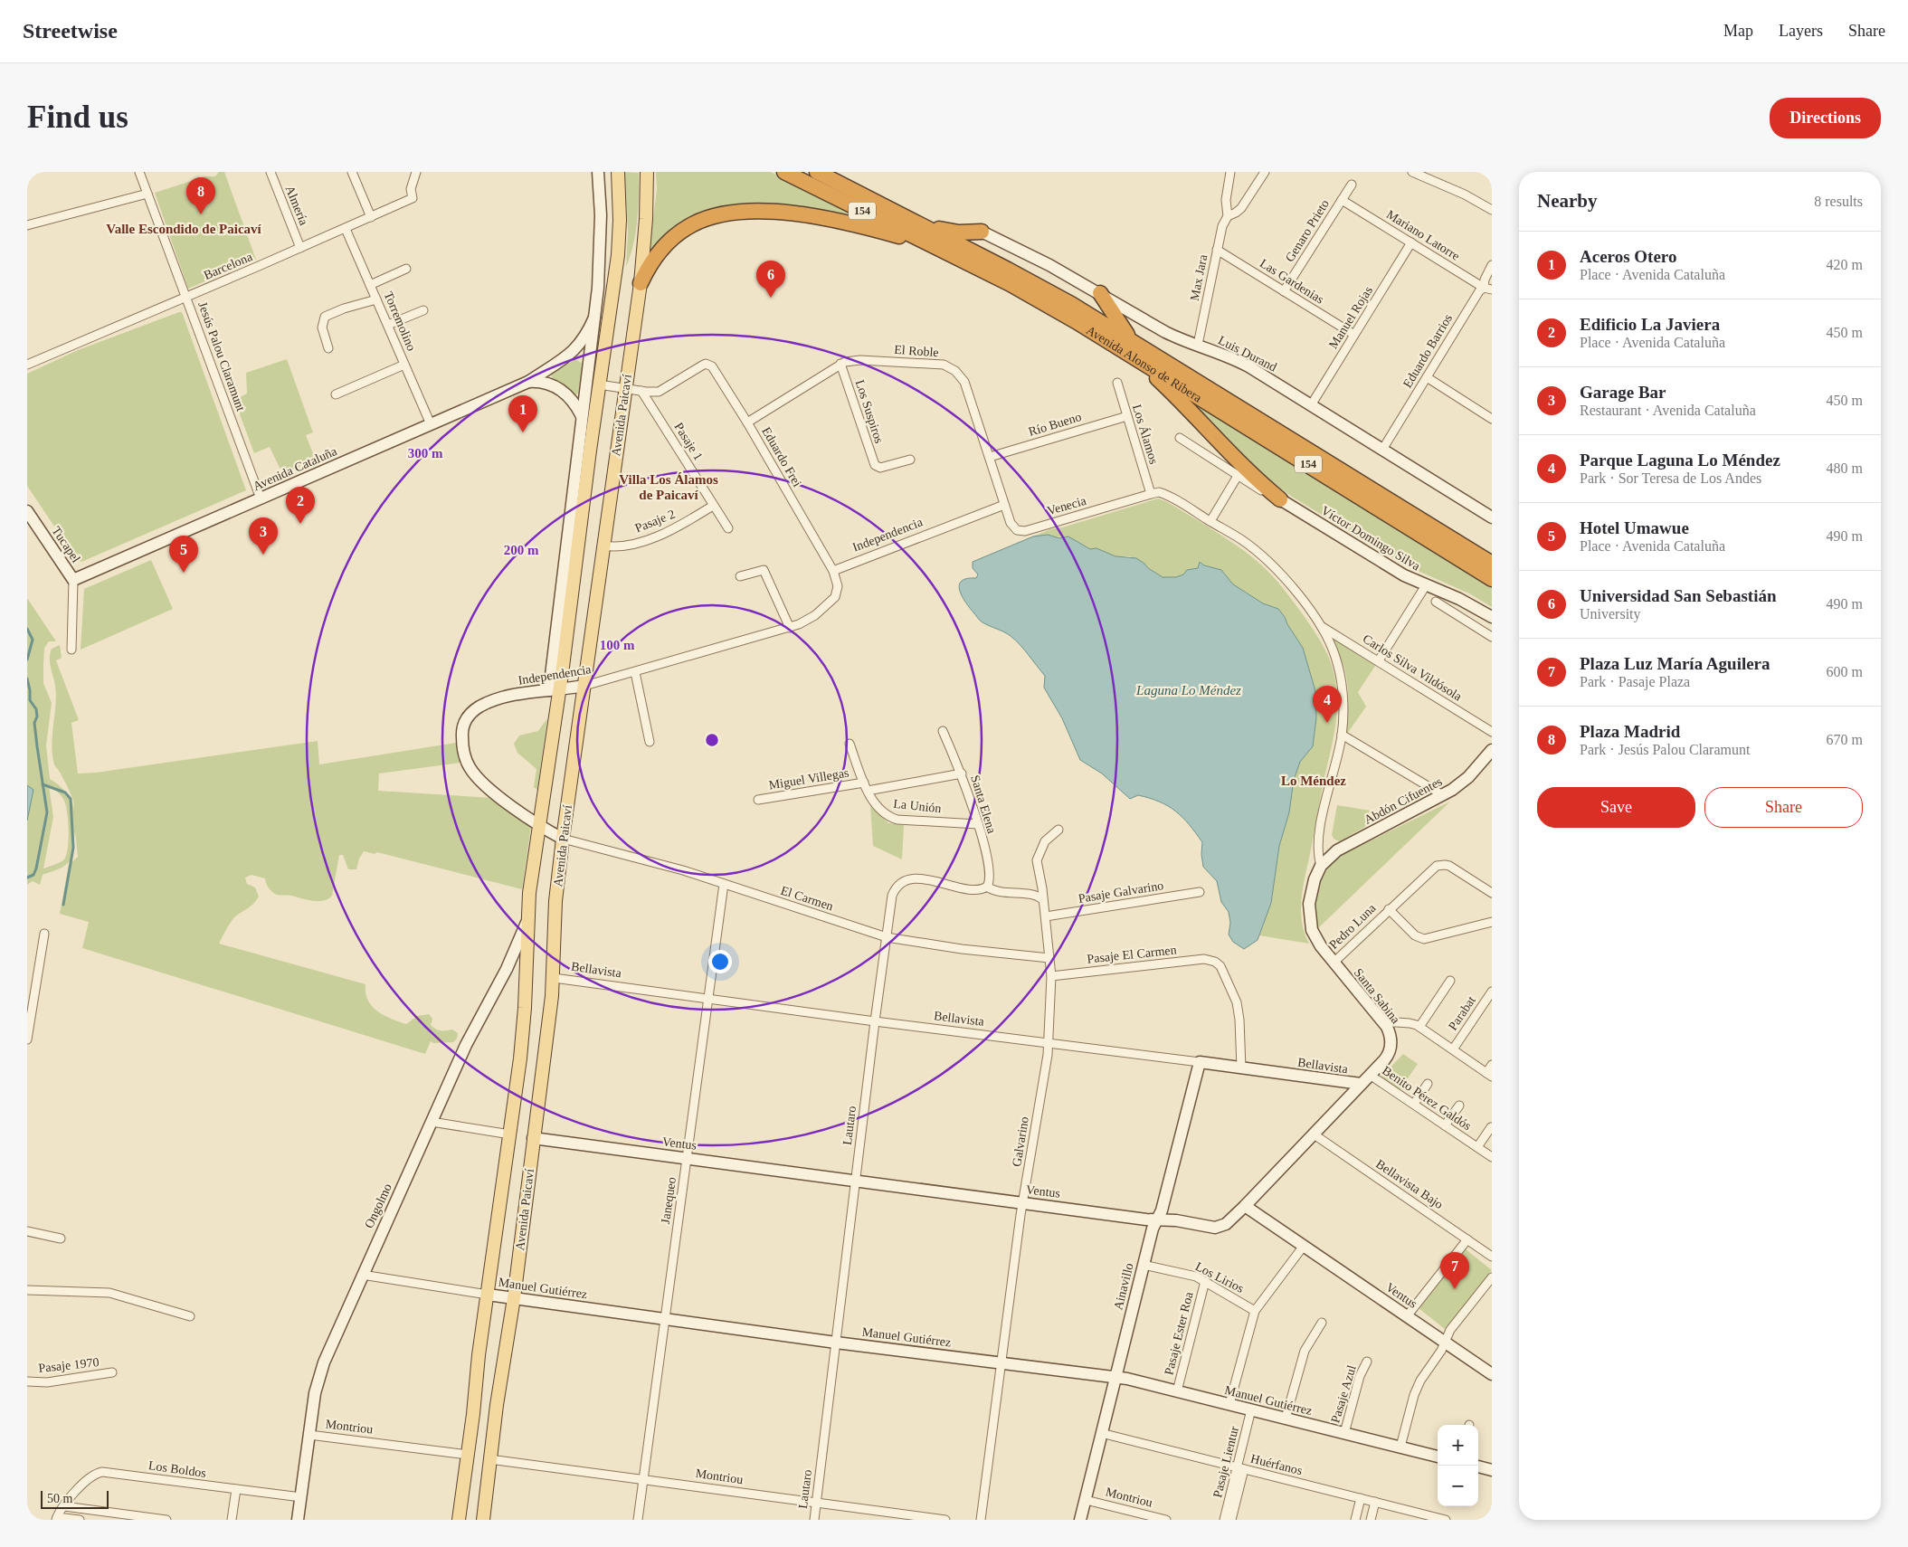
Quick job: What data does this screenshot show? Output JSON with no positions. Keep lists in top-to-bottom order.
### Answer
{
  "streets": {
    "highway": ["154", "Avenida Alonso de Ribera"],
    "main road": ["Avenida Paicaví"],
    "street": [
      "Almería",
      "Genaro Prieto",
      "Mariano Latorre",
      "Barcelona",
      "Max Jara",
      "Las Gardenias",
      "Manuel Rojas",
      "Torremolino",
      "El Roble",
      "Eduardo Barrios",
      "Luis Durand",
      "Jesús Palou Claramunt",
      "Los Suspiros",
      "Río Bueno",
      "Los Álamos",
      "Pasaje 1",
      "Eduardo Frei",
      "Avenida Cataluña",
      "Venecia",
      "Pasaje 2",
      "Independencia",
      "Víctor Domingo Silva",
      "Tucapel",
      "Carlos Silva Vildósola",
      "Miguel Villegas",
      "Abdón Cifuentes",
      "Santa Elena",
      "La Unión",
      "Pasaje Galvarino",
      "El Carmen",
      "Pedro Luna",
      "Pasaje El Carmen",
      "Bellavista",
      "Santa Sabina",
      "Parabat",
      "Benito Pérez Galdós",
      "Lautaro",
      "Galvarino",
      "Ventus",
      "Bellavista Bajo",
      "Janequeo",
      "Ongolmo",
      "Los Lirios",
      "Ainavillo",
      "Manuel Gutiérrez",
      "Pasaje Ester Roa",
      "Pasaje 1970",
      "Pasaje Azul",
      "Montriou",
      "Pasaje Lientur",
      "Huérfanos",
      "Los Boldos"
    ]
  },
  "crossings": [
    ["Almería", "Barcelona"],
    ["Genaro Prieto", "Mariano Latorre"],
    ["Genaro Prieto", "Las Gardenias"],
    ["Mariano Latorre", "Manuel Rojas"],
    ["Mariano Latorre", "Eduardo Barrios"],
    ["Barcelona", "Torremolino"],
    ["Barcelona", "Jesús Palou Claramunt"],
    ["Max Jara", "Las Gardenias"],
    ["Max Jara", "Luis Durand"],
    ["Las Gardenias", "Manuel Rojas"],
    ["Manuel Rojas", "Luis Durand"],
    ["Torremolino", "Avenida Cataluña"],
    ["El Roble", "Los Suspiros"],
    ["El Roble", "Río Bueno"],
    ["El Roble", "Eduardo Frei"],
    ["El Roble", "Venecia"],
    ["El Roble", "Independencia"],
    ["Eduardo Barrios", "Luis Durand"],
    ["Jesús Palou Claramunt", "Avenida Cataluña"],
    ["Avenida Paicaví", "Avenida Cataluña"],
    ["Avenida Paicaví", "Pasaje 2"],
    ["Avenida Paicaví", "Independencia"],
    ["Avenida Paicaví", "El Carmen"],
    ["Avenida Paicaví", "Bellavista"],
    ["Avenida Paicaví", "Ventus"],
    ["Avenida Paicaví", "Ongolmo"],
    ["Avenida Paicaví", "Manuel Gutiérrez"],
    ["Avenida Paicaví", "Montriou"],
    ["Río Bueno", "Los Álamos"],
    ["Los Álamos", "Venecia"],
    ["Pasaje 1", "Eduardo Frei"],
    ["Pasaje 1", "Pasaje 2"],
    ["Eduardo Frei", "Independencia"],
    ["Avenida Cataluña", "Tucapel"],
    ["Venecia", "Independencia"],
    ["Independencia", "El Carmen"],
    ["Miguel Villegas", "Santa Elena"],
    ["Miguel Villegas", "La Unión"],
    ["Abdón Cifuentes", "Santa Sabina"],
    ["Santa Elena", "La Unión"],
    ["Santa Elena", "Lautaro"],
    ["Pasaje Galvarino", "Galvarino"],
    ["El Carmen", "Lautaro"],
    ["El Carmen", "Galvarino"],
    ["El Carmen", "Janequeo"],
    ["Pedro Luna", "Santa Sabina"],
    ["Pasaje El Carmen", "Bellavista"],
    ["Pasaje El Carmen", "Galvarino"],
    ["Bellavista", "Santa Sabina"],
    ["Bellavista", "Lautaro"],
    ["Bellavista", "Galvarino"],
    ["Bellavista", "Janequeo"],
    ["Bellavista", "Ainavillo"],
    ["Santa Sabina", "Benito Pérez Galdós"],
    ["Santa Sabina", "Ventus"],
    ["Santa Sabina", "Bellavista Bajo"],
    ["Lautaro", "Galvarino"],
    ["Lautaro", "Ventus"],
    ["Lautaro", "Manuel Gutiérrez"],
    ["Lautaro", "Montriou"],
    ["Galvarino", "Ventus"],
    ["Galvarino", "Manuel Gutiérrez"],
    ["Ventus", "Janequeo"],
    ["Ventus", "Ainavillo"],
    ["Janequeo", "Manuel Gutiérrez"],
    ["Janequeo", "Montriou"],
    ["Ongolmo", "Manuel Gutiérrez"],
    ["Ongolmo", "Montriou"],
    ["Ongolmo", "Los Boldos"],
    ["Los Lirios", "Ainavillo"],
    ["Los Lirios", "Pasaje Ester Roa"],
    ["Ainavillo", "Manuel Gutiérrez"],
    ["Ainavillo", "Montriou"],
    ["Ainavillo", "Huérfanos"],
    ["Manuel Gutiérrez", "Pasaje Ester Roa"],
    ["Manuel Gutiérrez", "Pasaje Azul"],
    ["Manuel Gutiérrez", "Pasaje Lientur"],
    ["Pasaje Lientur", "Huérfanos"]
  ],
  "districts": ["Valle Escondido de Paicaví", "Villa Los Álamos de Paicaví", "Lo Méndez"],
  "water": ["Laguna Lo Méndez"],
  "scale_bar": "50 m",
  "page": {
    "header": "Streetwise",
    "nav": ["Map", "Layers", "Share"],
    "buttons": [
      "Directions",
      ["Save", "Share"]
    ],
    "title": "Find us",
    "heading": ["Nearby", "8 results"],
    "pins": [
      "8",
      "6",
      "1",
      "2",
      "3",
      "5",
      "4",
      "7"
    ],
    "list": [
      {
        "mark": "1",
        "name": "Aceros Otero",
        "note": "Place · Avenida Cataluña",
        "value": "420 m"
      },
      {
        "mark": "2",
        "name": "Edificio La Javiera",
        "note": "Place · Avenida Cataluña",
        "value": "450 m"
      },
      {
        "mark": "3",
        "name": "Garage Bar",
        "note": "Restaurant · Avenida Cataluña",
        "value": "450 m"
      },
      {
        "mark": "4",
        "name": "Parque Laguna Lo Méndez",
        "note": "Park · Sor Teresa de Los Andes",
        "value": "480 m"
      },
      {
        "mark": "5",
        "name": "Hotel Umawue",
        "note": "Place · Avenida Cataluña",
        "value": "490 m"
      },
      {
        "mark": "6",
        "name": "Universidad San Sebastián",
        "note": "University",
        "value": "490 m"
      },
      {
        "mark": "7",
        "name": "Plaza Luz María Aguilera",
        "note": "Park · Pasaje Plaza",
        "value": "600 m"
      },
      {
        "mark": "8",
        "name": "Plaza Madrid",
        "note": "Park · Jesús Palou Claramunt",
        "value": "670 m"
      }
    ],
    "map_buttons": ["+", "−"],
    "scale": "50 m"
  },
  "rings": ["300 m", "200 m", "100 m"]
}
